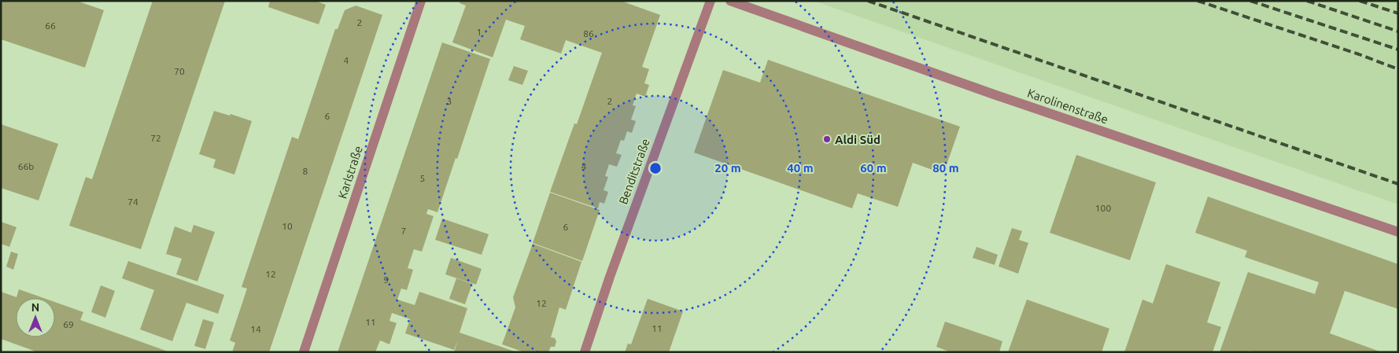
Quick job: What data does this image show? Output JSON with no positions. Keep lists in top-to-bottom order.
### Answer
{
  "streets": {
    "street": ["Karolinenstraße", "Benditstraße", "Karlstraße"]
  },
  "places": ["Aldi Süd"],
  "house_numbers": [
    "2",
    "66",
    "1",
    "86",
    "4",
    "70",
    "3",
    "2",
    "6",
    "72",
    "66b",
    "4",
    "8",
    "5",
    "74",
    "100",
    "10",
    "6",
    "7",
    "12",
    "9",
    "12",
    "11",
    "69",
    "11",
    "14"
  ],
  "north": "top",
  "rings": [
    "20 m",
    "40 m",
    "60 m",
    "80 m"
  ]
}
